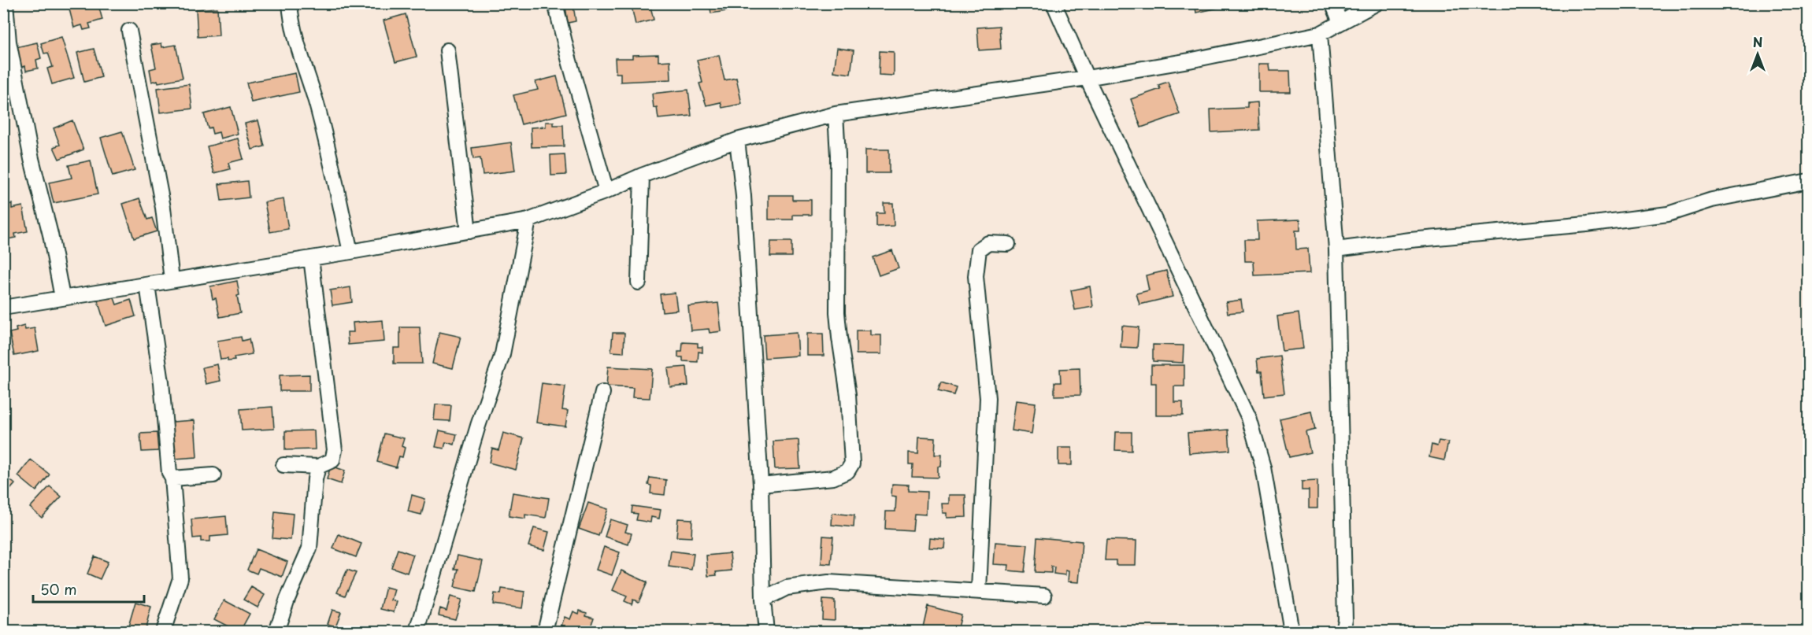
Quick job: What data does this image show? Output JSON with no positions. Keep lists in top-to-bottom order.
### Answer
{
  "scale_bar": "50 m",
  "north": "top"
}
